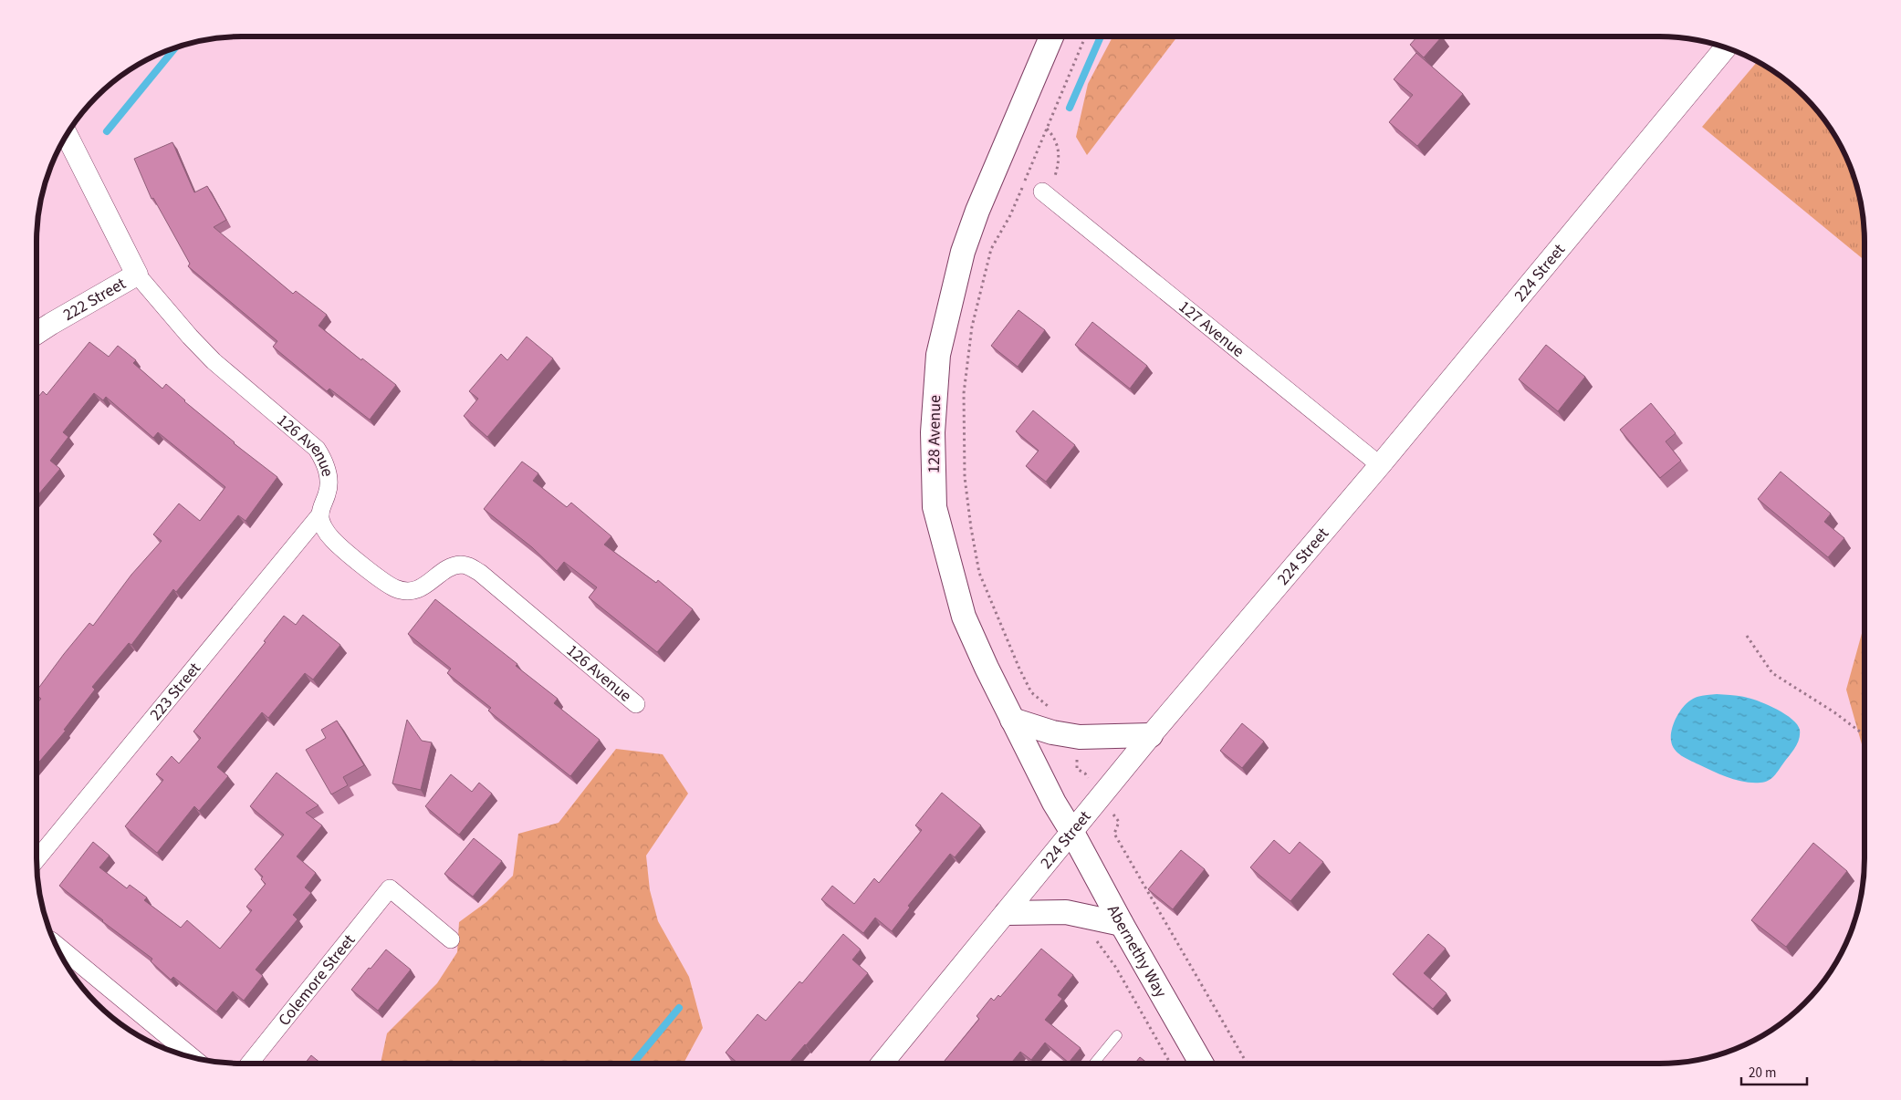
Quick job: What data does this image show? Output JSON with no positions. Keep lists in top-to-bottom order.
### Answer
{
  "streets": {
    "main road": ["128 Avenue", "Abernethy Way"],
    "street": [
      "224 Street",
      "222 Street",
      "127 Avenue",
      "126 Avenue",
      "223 Street",
      "Colemore Street"
    ]
  },
  "crossings": [
    ["224 Street", "127 Avenue"],
    ["224 Street", "128 Avenue"],
    ["224 Street", "Abernethy Way"],
    ["222 Street", "126 Avenue"],
    ["128 Avenue", "Abernethy Way"],
    ["126 Avenue", "223 Street"]
  ],
  "scale_bar": "20 m"
}
